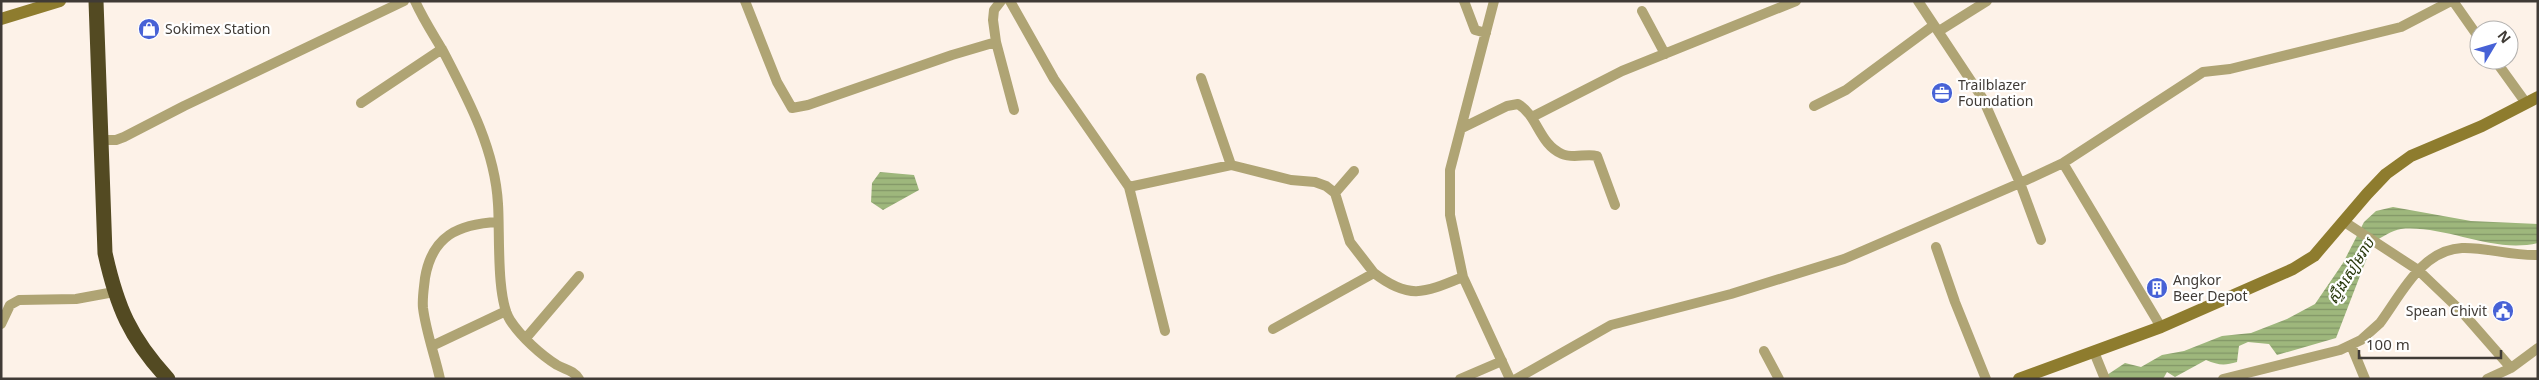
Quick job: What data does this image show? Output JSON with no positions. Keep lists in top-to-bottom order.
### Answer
{
  "water": ["ស្ទឹងសៀមរាប"],
  "places": {
    "shop": ["Sokimex Station"],
    "office": ["Trailblazer Foundation"],
    "building": ["Angkor Beer Depot"],
    "public building": ["Spean Chivit"]
  },
  "scale_bar": "100 m",
  "north": "top right"
}
